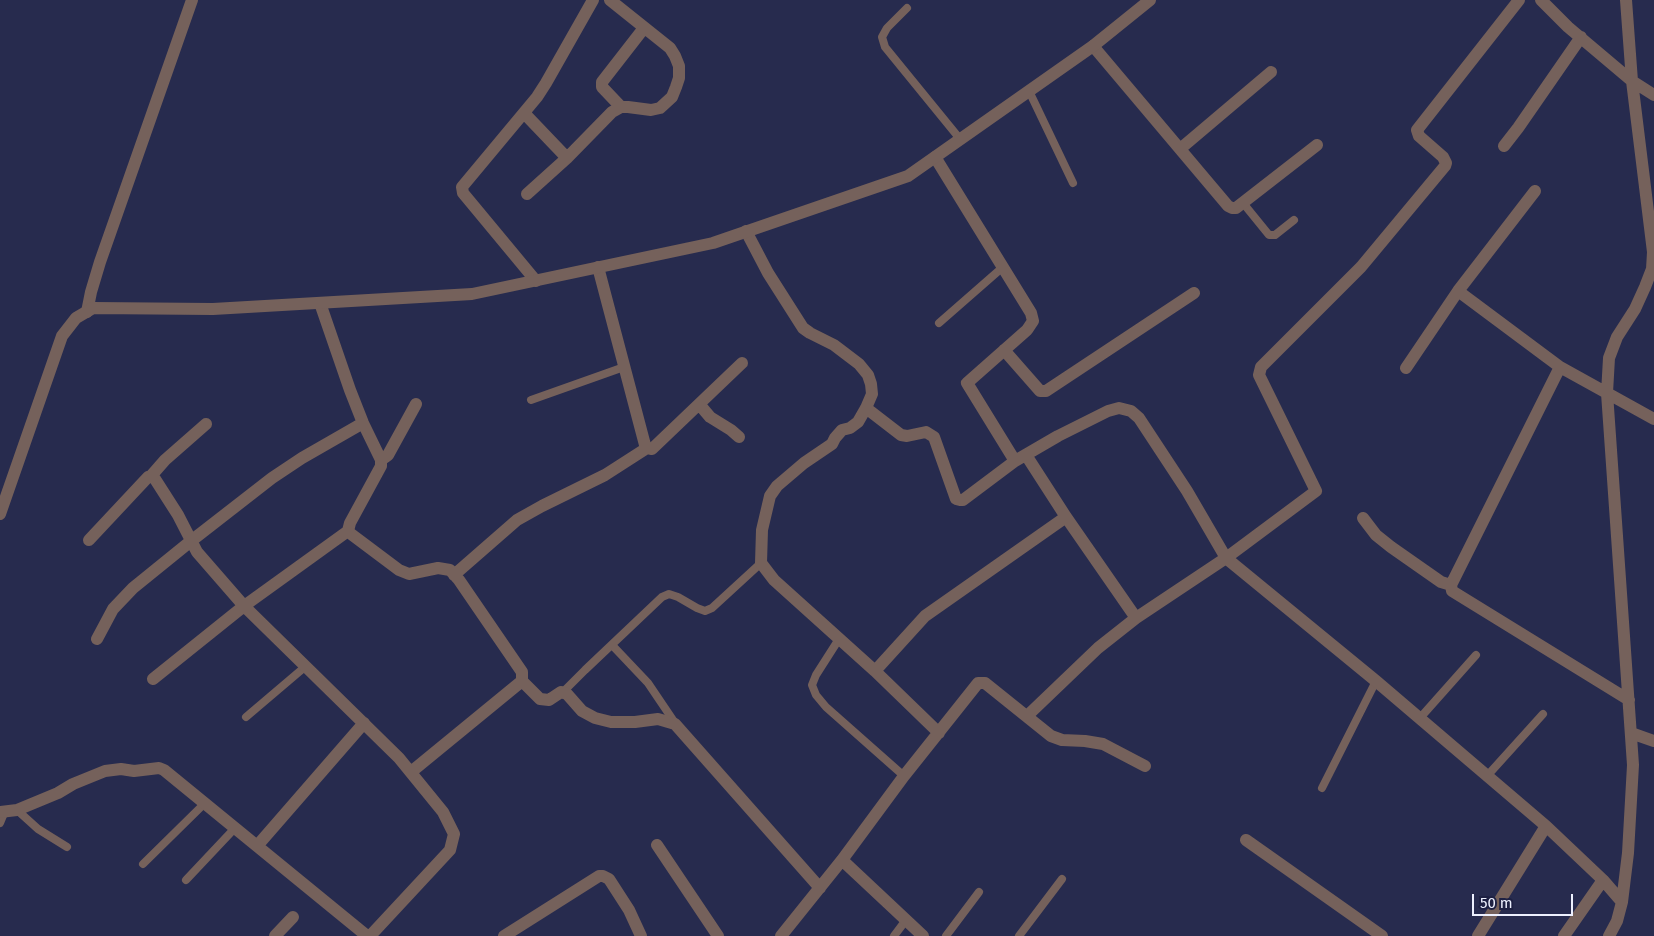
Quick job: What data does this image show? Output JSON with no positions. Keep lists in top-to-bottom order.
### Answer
{
  "scale_bar": "50 m"
}
